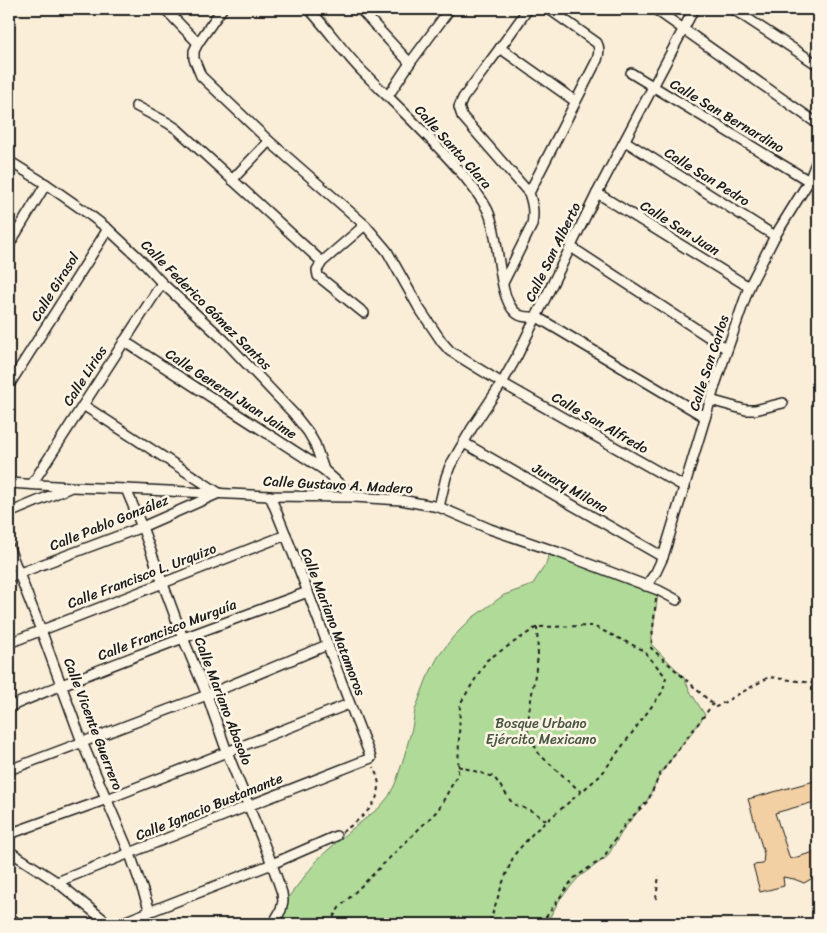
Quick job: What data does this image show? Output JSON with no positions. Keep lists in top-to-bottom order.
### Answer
{
  "streets": {
    "street": [
      "Calle San Bernardino",
      "Calle Santa Clara",
      "Calle San Pedro",
      "Calle San Juan",
      "Calle San Alberto",
      "Calle Girasol",
      "Calle Federico Gómez Santos",
      "Calle San Carlos",
      "Calle Lirios",
      "Calle General Juan Jaime",
      "Calle San Alfredo",
      "Calle Gustavo A. Madero",
      "Jurary Milona",
      "Calle Pablo González",
      "Calle Francisco L. Urquizo",
      "Calle Mariano Matamoros",
      "Calle Francisco Murguía",
      "Calle Mariano Abasolo",
      "Calle Vicente Guerrero",
      "Calle Ignacio Bustamante"
    ]
  },
  "crossings": [
    ["Calle San Bernardino", "Calle San Alberto"],
    ["Calle San Bernardino", "Calle San Carlos"],
    ["Calle Santa Clara", "Calle San Alberto"],
    ["Calle San Pedro", "Calle San Alberto"],
    ["Calle San Pedro", "Calle San Carlos"],
    ["Calle San Juan", "Calle San Alberto"],
    ["Calle San Juan", "Calle San Carlos"],
    ["Calle San Alberto", "Calle San Alfredo"],
    ["Calle San Alberto", "Calle Gustavo A. Madero"],
    ["Calle San Alberto", "Jurary Milona"],
    ["Calle Girasol", "Calle Federico Gómez Santos"],
    ["Calle Federico Gómez Santos", "Calle Lirios"],
    ["Calle Federico Gómez Santos", "Calle General Juan Jaime"],
    ["Calle Federico Gómez Santos", "Calle Gustavo A. Madero"],
    ["Calle San Carlos", "Calle San Alfredo"],
    ["Calle San Carlos", "Calle Gustavo A. Madero"],
    ["Calle San Carlos", "Jurary Milona"],
    ["Calle Lirios", "Calle General Juan Jaime"],
    ["Calle Lirios", "Calle Gustavo A. Madero"],
    ["Calle Gustavo A. Madero", "Calle Pablo González"],
    ["Calle Gustavo A. Madero", "Calle Mariano Matamoros"],
    ["Calle Gustavo A. Madero", "Calle Mariano Abasolo"],
    ["Calle Pablo González", "Calle Mariano Abasolo"],
    ["Calle Pablo González", "Calle Vicente Guerrero"],
    ["Calle Francisco L. Urquizo", "Calle Mariano Matamoros"],
    ["Calle Francisco L. Urquizo", "Calle Mariano Abasolo"],
    ["Calle Francisco L. Urquizo", "Calle Vicente Guerrero"],
    ["Calle Mariano Matamoros", "Calle Francisco Murguía"],
    ["Calle Mariano Matamoros", "Calle Ignacio Bustamante"],
    ["Calle Francisco Murguía", "Calle Mariano Abasolo"],
    ["Calle Francisco Murguía", "Calle Vicente Guerrero"],
    ["Calle Mariano Abasolo", "Calle Ignacio Bustamante"],
    ["Calle Vicente Guerrero", "Calle Ignacio Bustamante"]
  ],
  "parks": ["Bosque Urbano Ejército Mexicano"]
}
